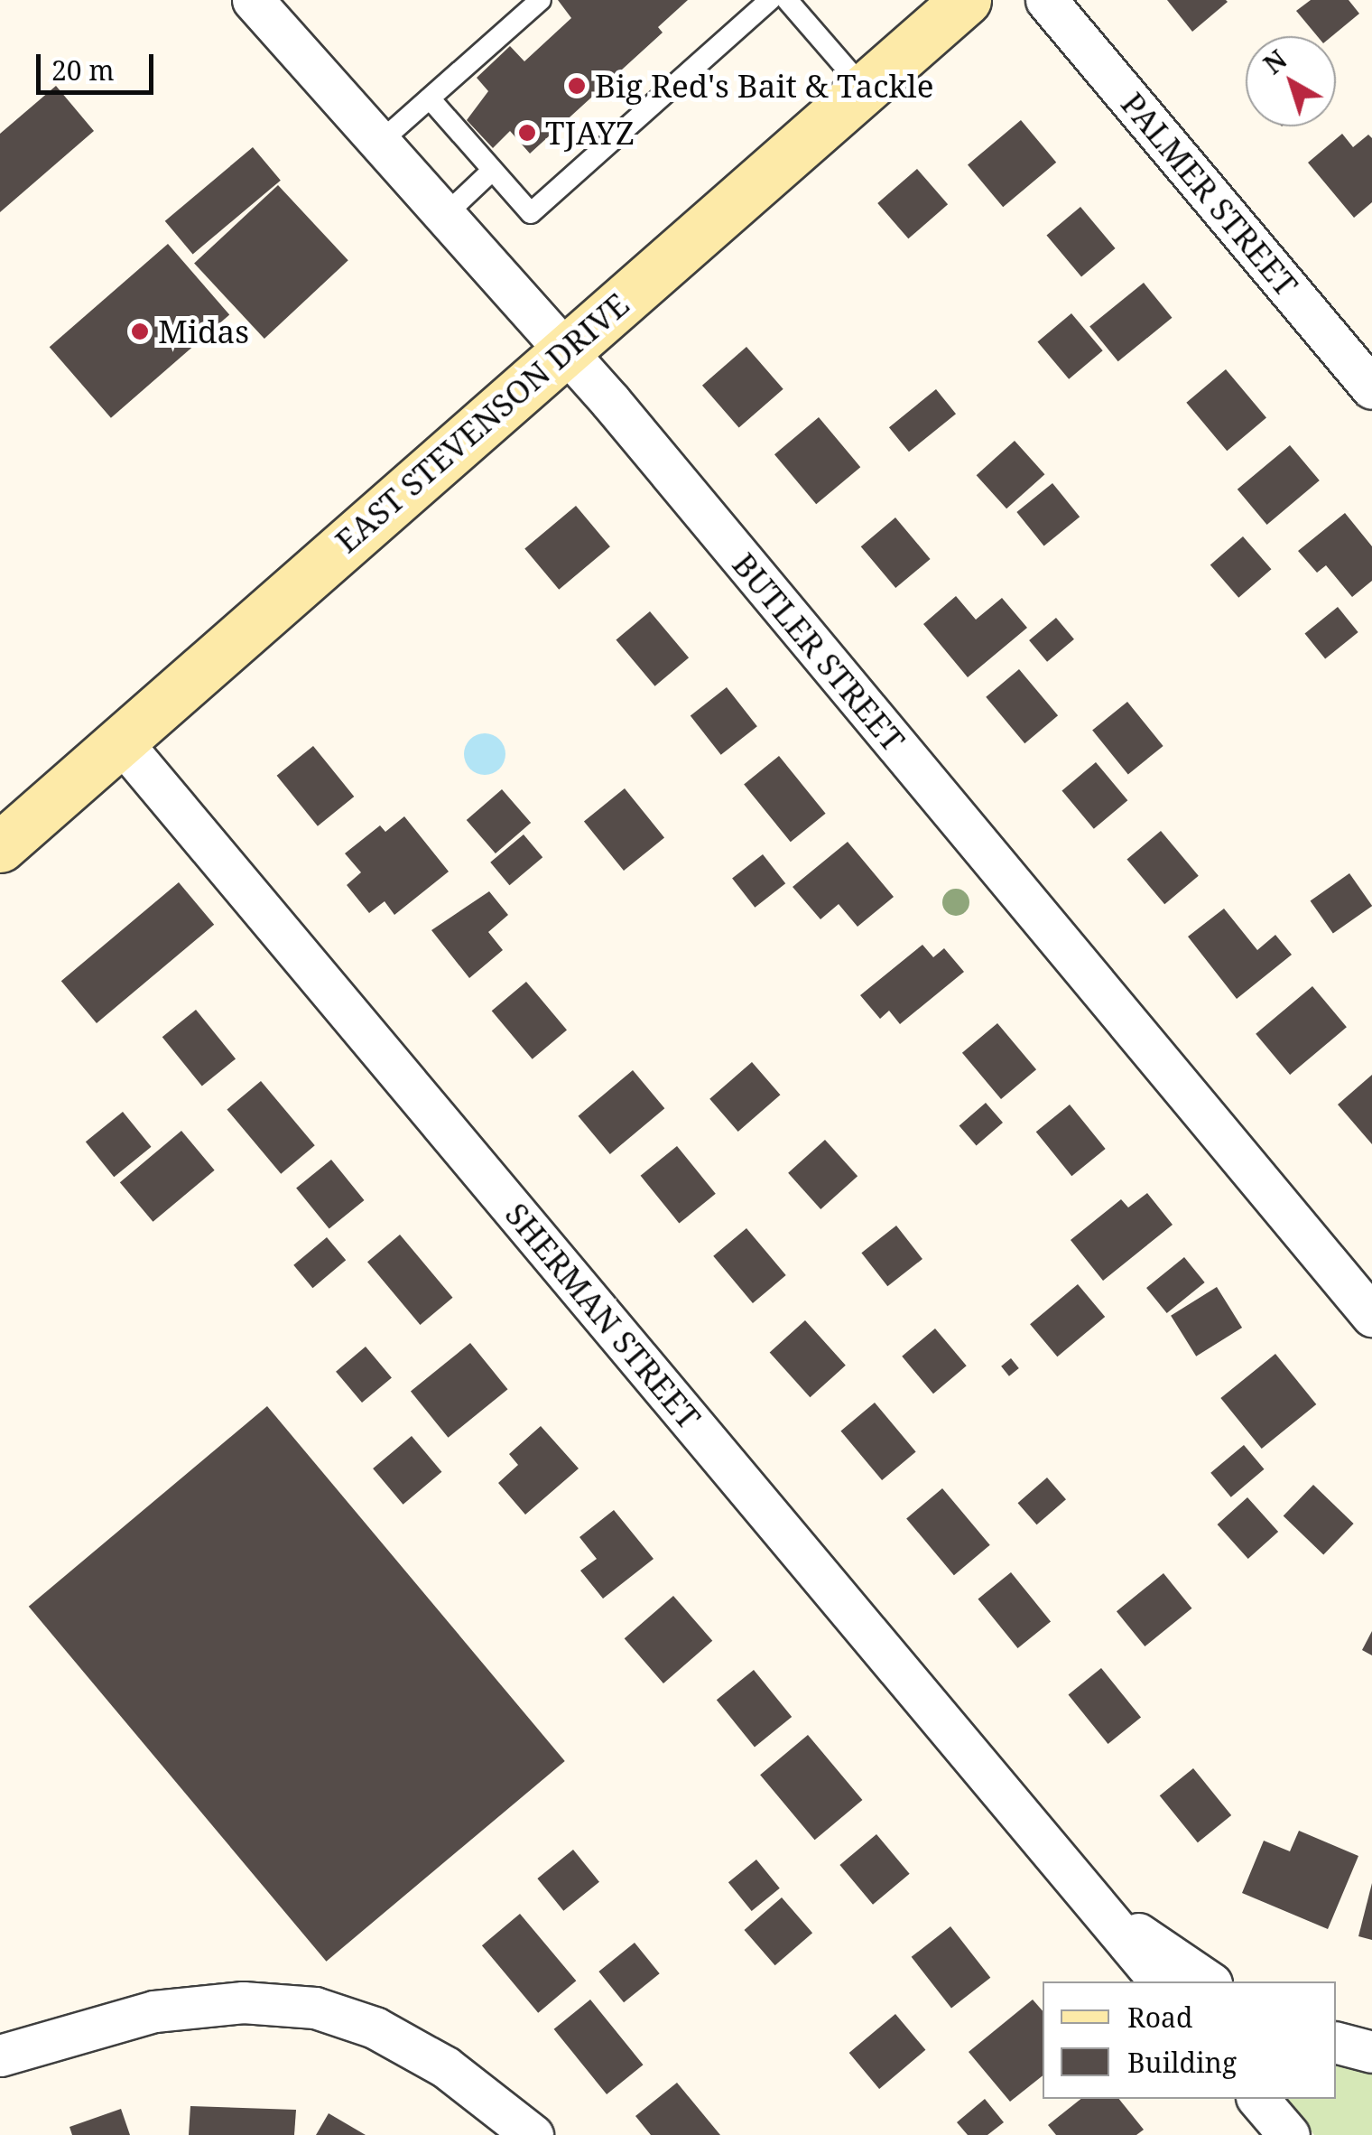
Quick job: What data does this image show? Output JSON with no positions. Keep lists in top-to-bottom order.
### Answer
{
  "streets": {
    "main road": ["EAST STEVENSON DRIVE"],
    "street": ["PALMER STREET", "BUTLER STREET", "SHERMAN STREET"]
  },
  "crossings": [
    ["EAST STEVENSON DRIVE", "BUTLER STREET"],
    ["EAST STEVENSON DRIVE", "SHERMAN STREET"]
  ],
  "places": ["Big Red's Bait & Tackle", "TJAYZ", "Midas"],
  "legend": ["Road", "Building"],
  "scale_bar": "20 m",
  "north": "top left"
}
